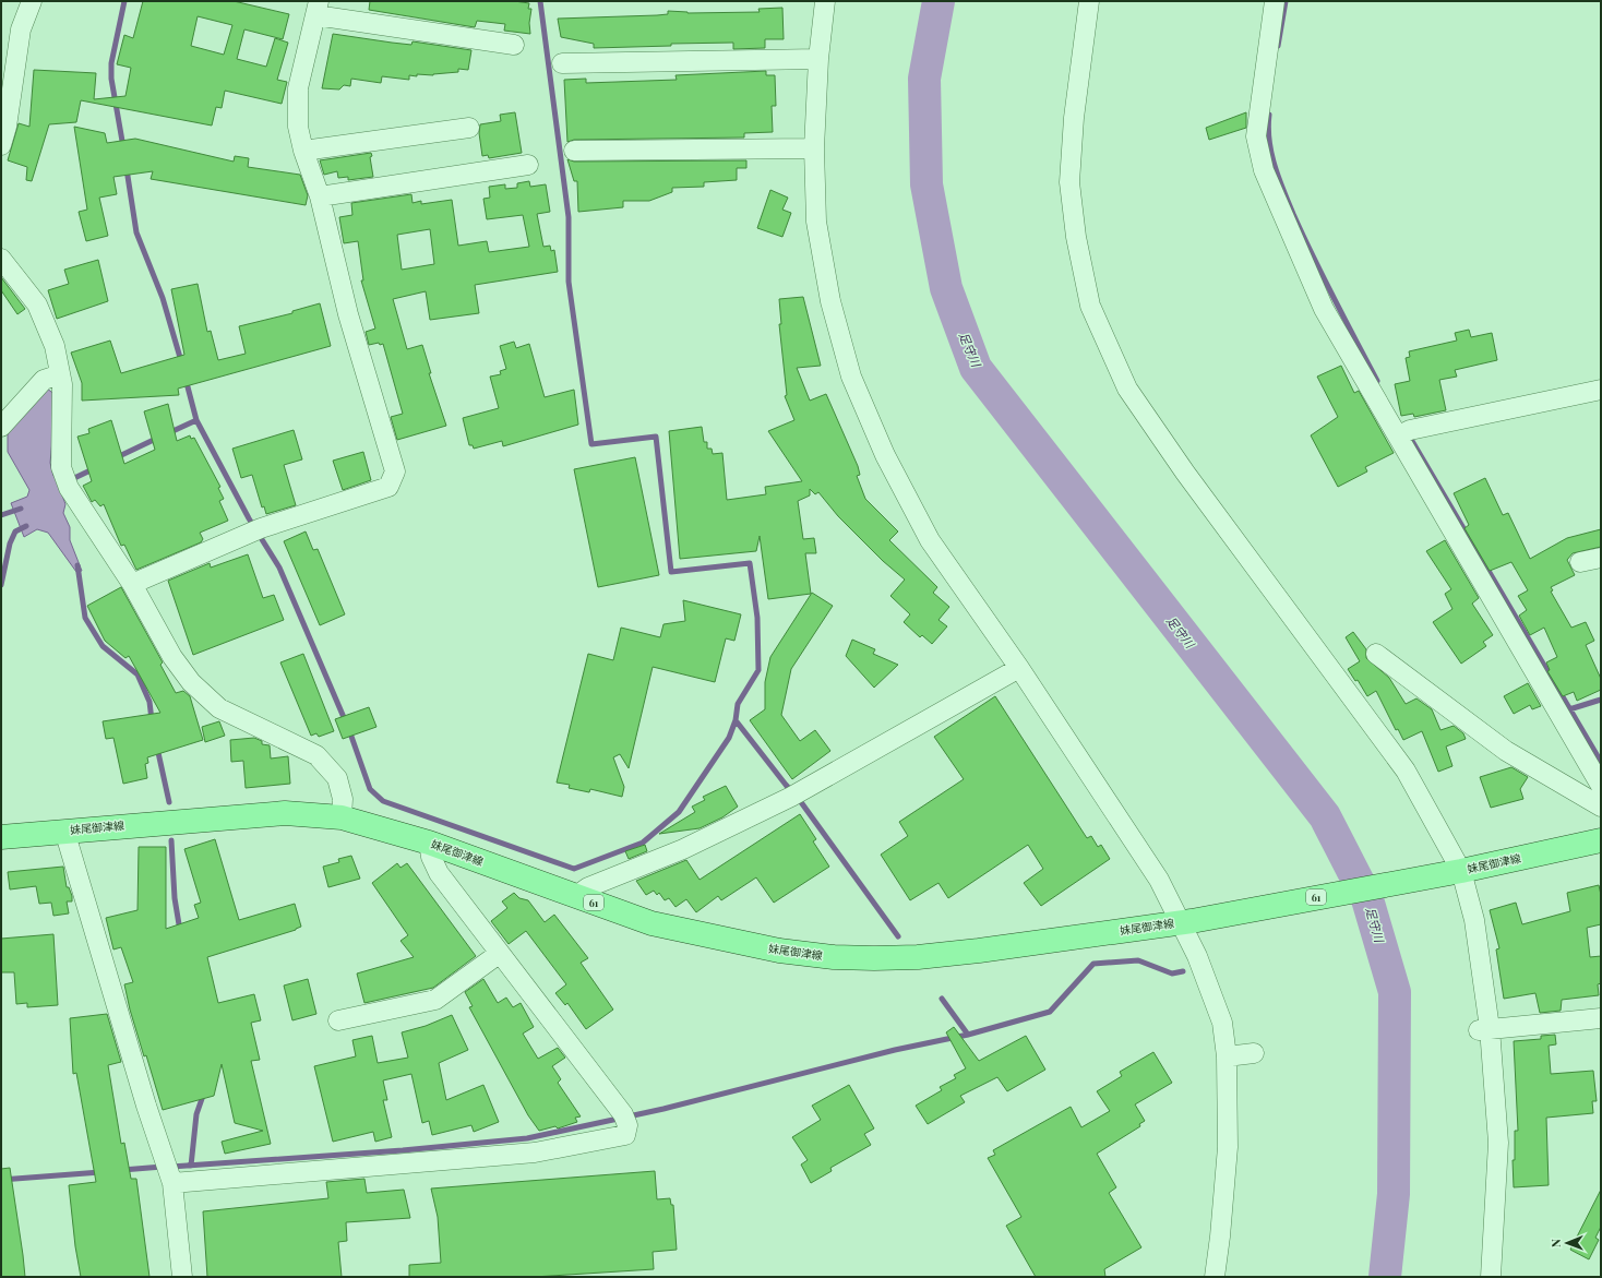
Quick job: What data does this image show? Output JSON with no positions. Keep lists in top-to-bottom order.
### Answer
{
  "streets": {
    "main road": ["妹尾御津線", "61"]
  },
  "water": ["足守川"],
  "north": "left"
}
